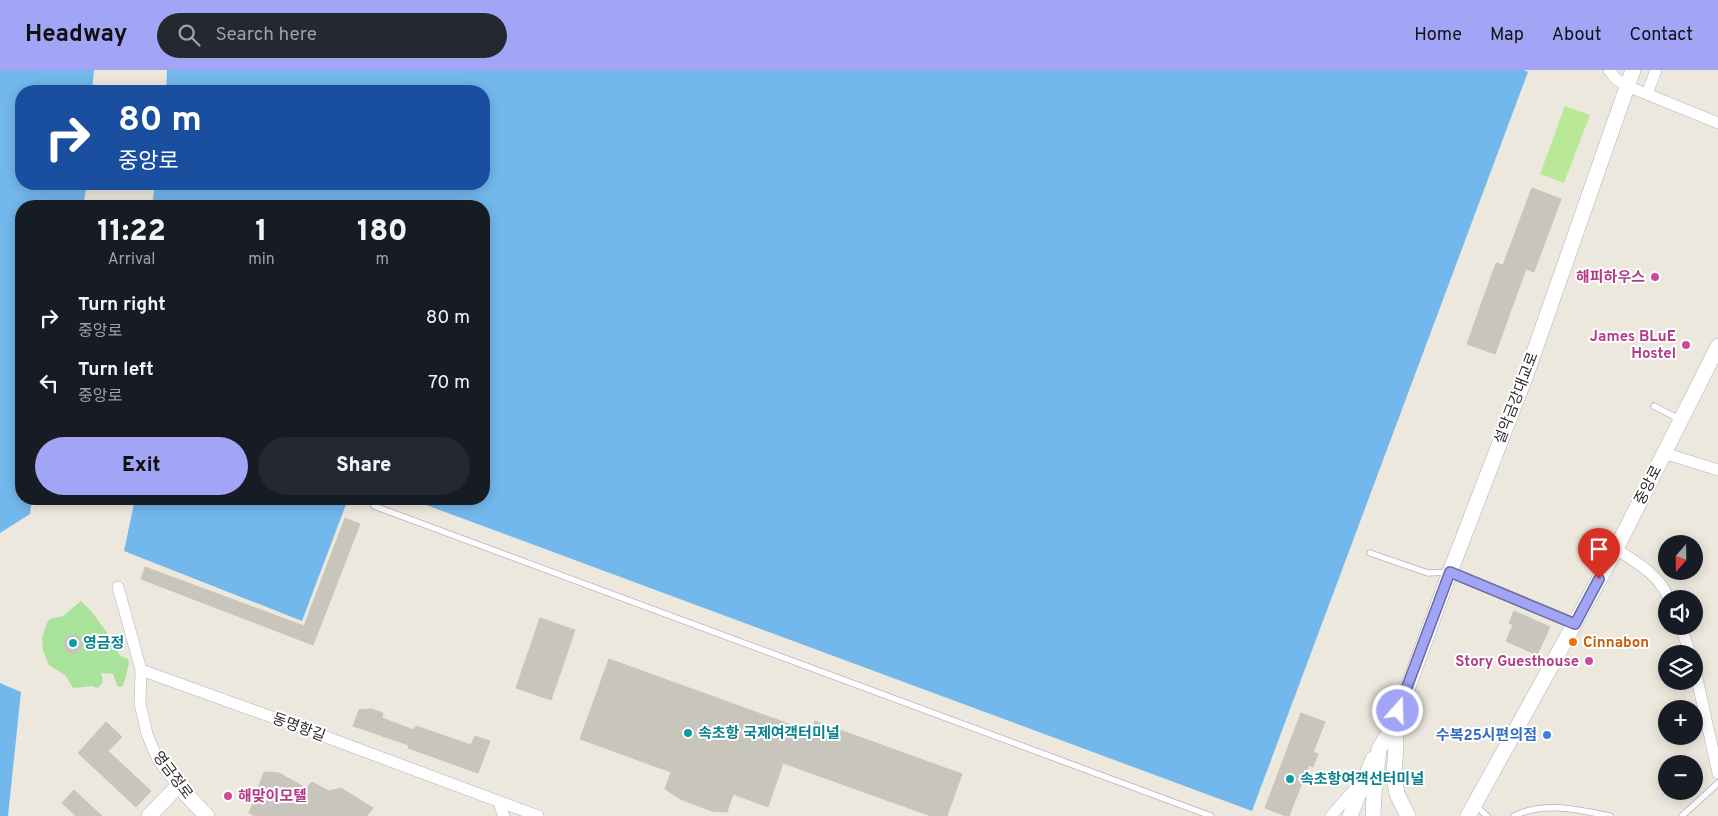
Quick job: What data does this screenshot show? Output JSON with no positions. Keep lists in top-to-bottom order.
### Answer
{
  "streets": {
    "street": [
      "설악금강대교로",
      "중앙로",
      "동명항길",
      "영금정로"
    ]
  },
  "crossings": [
    ["동명항길", "영금정로"]
  ],
  "places": [
    "해피하우스",
    "James BLuE Hostel",
    "Cinnabon",
    "영금정",
    "Story Guesthouse",
    "속초항 국제여객터미널",
    "수복25시편의점",
    "속초항여객선터미널",
    "해맞이모텔"
  ],
  "north": "bottom",
  "page": {
    "header": "Headway",
    "search": "Search here",
    "nav": [
      "Home",
      "Map",
      "About",
      "Contact"
    ],
    "turn": ["80 m", "중앙로"],
    "eta": [
      "11:22",
      "Arrival",
      "1",
      "min",
      "180",
      "m"
    ],
    "list": [
      {
        "name": "Turn right",
        "note": "중앙로",
        "value": "80 m"
      },
      {
        "name": "Turn left",
        "note": "중앙로",
        "value": "70 m"
      }
    ],
    "buttons": ["Exit", "Share"],
    "map_buttons": ["+", "−"]
  }
}
